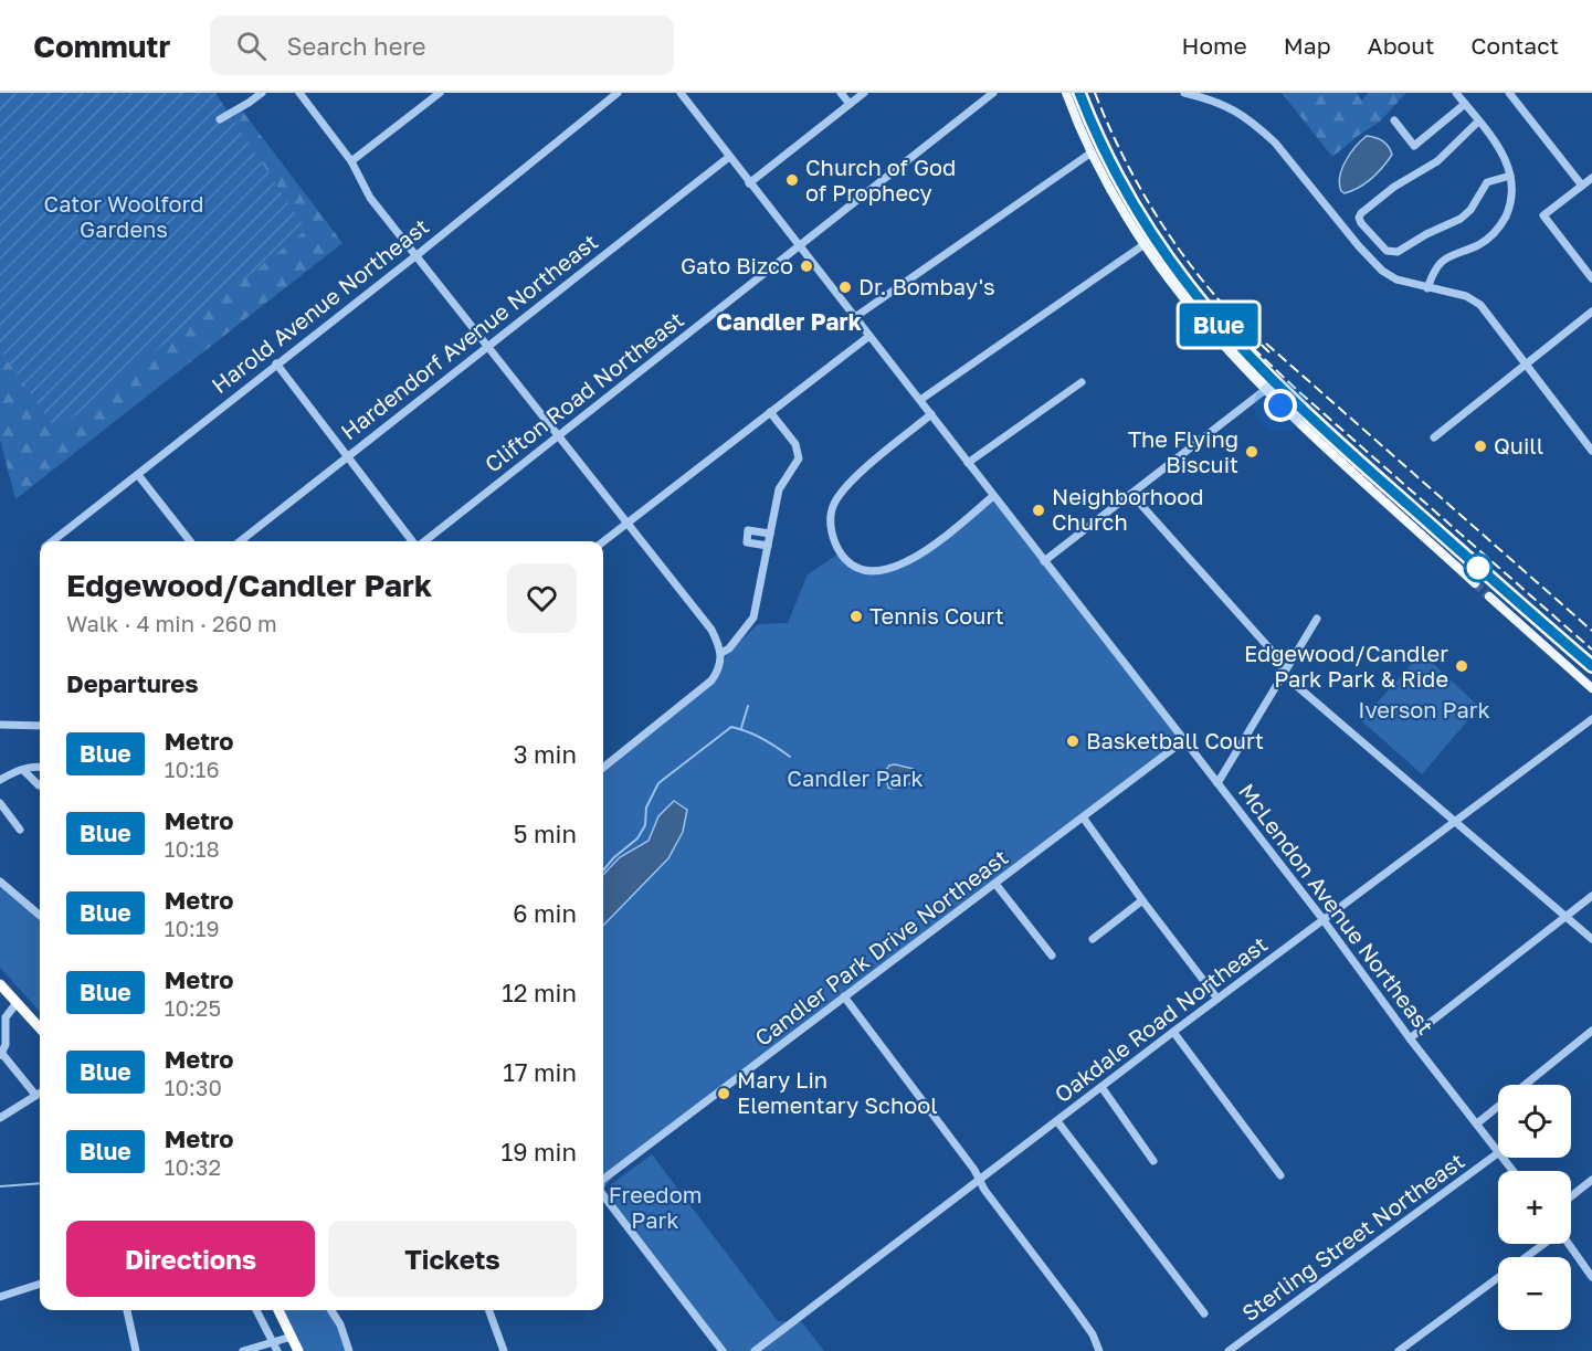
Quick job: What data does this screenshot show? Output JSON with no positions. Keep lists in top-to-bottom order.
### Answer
{
  "streets": {
    "street": [
      "Harold Avenue Northeast",
      "Hardendorf Avenue Northeast",
      "Clifton Road Northeast",
      "McLendon Avenue Northeast",
      "Candler Park Drive Northeast",
      "Oakdale Road Northeast",
      "Sterling Street Northeast"
    ]
  },
  "crossings": [
    ["Hardendorf Avenue Northeast", "McLendon Avenue Northeast"],
    ["Clifton Road Northeast", "McLendon Avenue Northeast"],
    ["McLendon Avenue Northeast", "Candler Park Drive Northeast"],
    ["McLendon Avenue Northeast", "Oakdale Road Northeast"]
  ],
  "districts": ["Candler Park"],
  "parks": [
    "Cator Woolford Gardens",
    "Iverson Park",
    "Candler Park",
    "Freedom Park"
  ],
  "places": [
    "Church of God of Prophecy",
    "Gato Bizco",
    "Dr. Bombay's",
    "Quill",
    "The Flying Biscuit",
    "Neighborhood Church",
    "Tennis Court",
    "Edgewood/Candler Park Park & Ride",
    "Basketball Court",
    "Mary Lin Elementary School"
  ],
  "lines": ["metro line Blue"],
  "page": {
    "header": "Commutr",
    "search": "Search here",
    "nav": [
      "Home",
      "Map",
      "About",
      "Contact"
    ],
    "on_map": "Blue",
    "heading": [
      ["Edgewood/Candler Park", "Walk · 4 min · 260 m"],
      "Departures"
    ],
    "list": [
      {
        "mark": "Blue",
        "name": "Metro",
        "note": "10:16",
        "value": "3 min"
      },
      {
        "mark": "Blue",
        "name": "Metro",
        "note": "10:18",
        "value": "5 min"
      },
      {
        "mark": "Blue",
        "name": "Metro",
        "note": "10:19",
        "value": "6 min"
      },
      {
        "mark": "Blue",
        "name": "Metro",
        "note": "10:25",
        "value": "12 min"
      },
      {
        "mark": "Blue",
        "name": "Metro",
        "note": "10:30",
        "value": "17 min"
      },
      {
        "mark": "Blue",
        "name": "Metro",
        "note": "10:32",
        "value": "19 min"
      }
    ],
    "map_buttons": ["+", "−"],
    "buttons": ["Directions", "Tickets"]
  }
}
